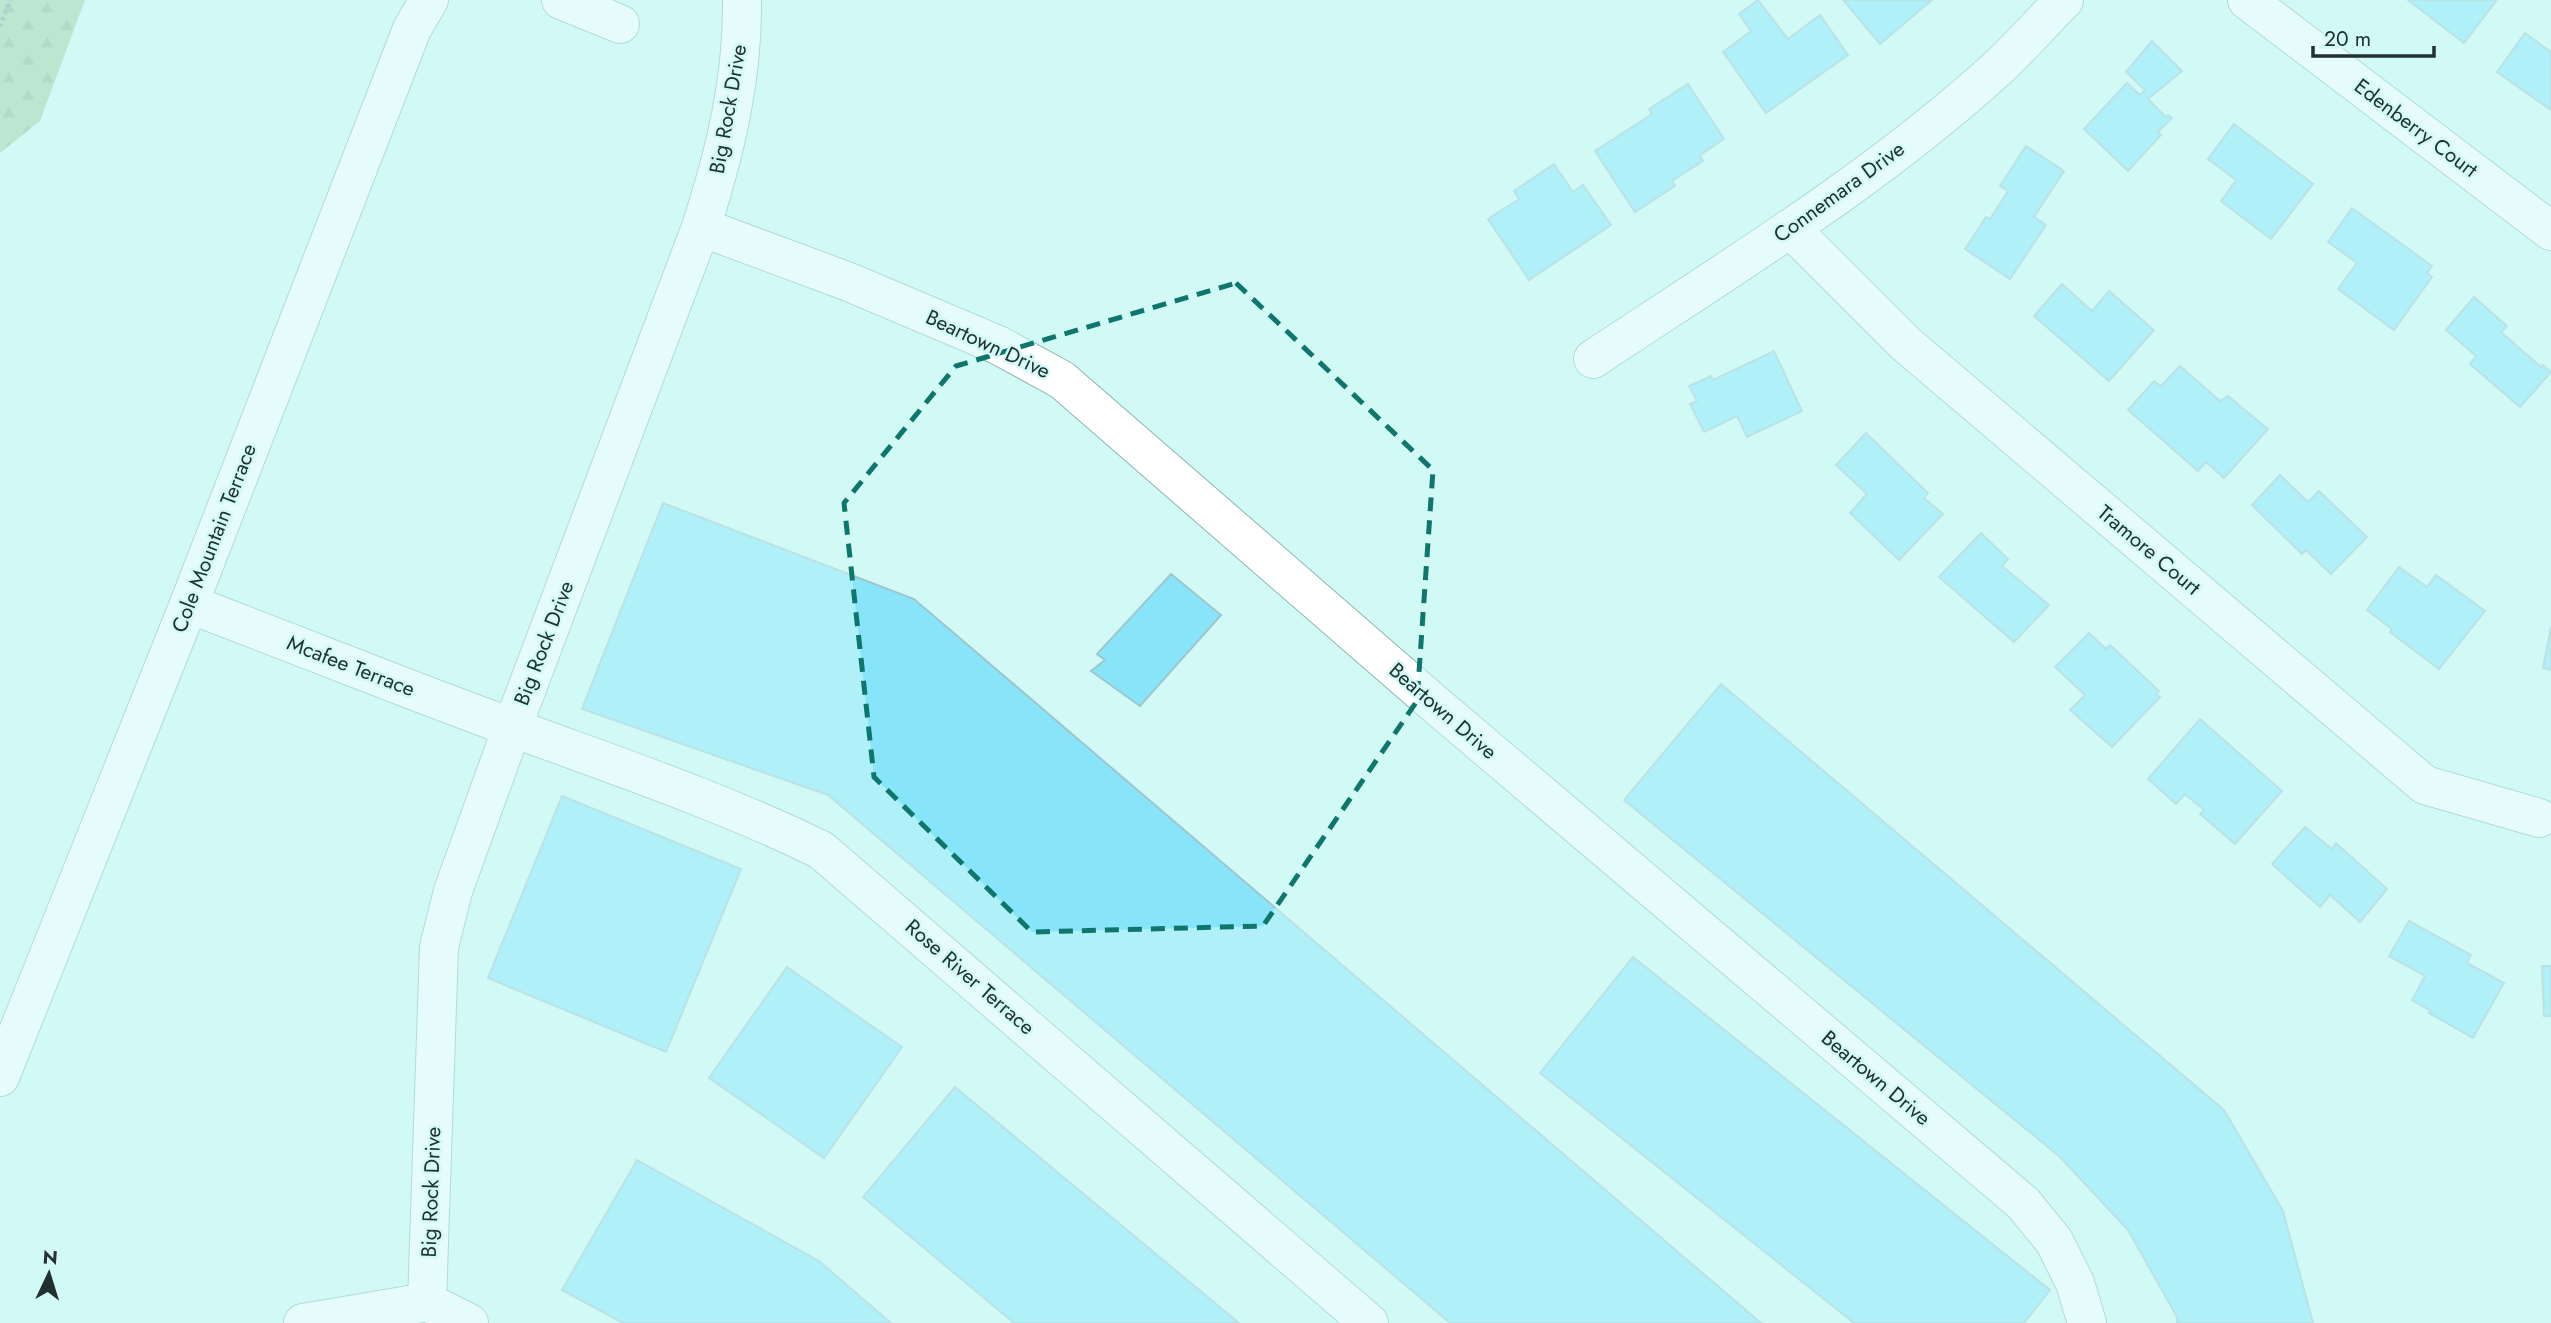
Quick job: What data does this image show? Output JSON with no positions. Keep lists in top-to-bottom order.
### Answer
{
  "streets": {
    "street": [
      "Big Rock Drive",
      "Edenberry Court",
      "Connemara Drive",
      "Beartown Drive",
      "Cole Mountain Terrace",
      "Tramore Court",
      "Mcafee Terrace",
      "Rose River Terrace"
    ]
  },
  "crossings": [
    ["Big Rock Drive", "Beartown Drive"],
    ["Big Rock Drive", "Mcafee Terrace"],
    ["Big Rock Drive", "Rose River Terrace"],
    ["Connemara Drive", "Tramore Court"],
    ["Cole Mountain Terrace", "Mcafee Terrace"],
    ["Mcafee Terrace", "Rose River Terrace"]
  ],
  "scale_bar": "20 m",
  "north": "top"
}
